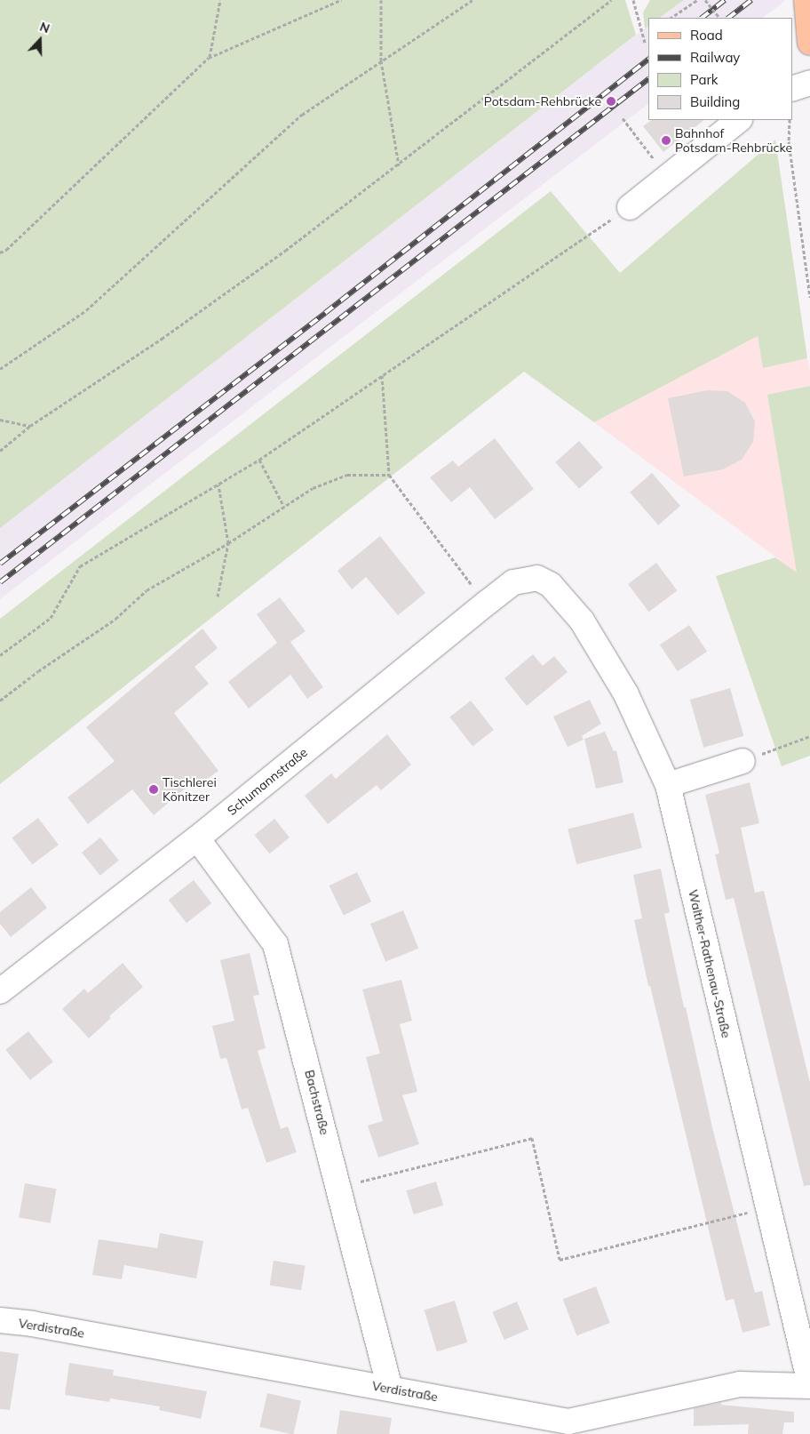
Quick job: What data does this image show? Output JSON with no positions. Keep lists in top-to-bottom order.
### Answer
{
  "streets": {
    "street": [
      "Schumannstraße",
      "Walther-Rathenau-Straße",
      "Bachstraße",
      "Verdistraße"
    ]
  },
  "crossings": [
    ["Schumannstraße", "Walther-Rathenau-Straße"],
    ["Schumannstraße", "Bachstraße"],
    ["Walther-Rathenau-Straße", "Verdistraße"],
    ["Bachstraße", "Verdistraße"]
  ],
  "places": ["Potsdam-Rehbrücke", "Bahnhof Potsdam-Rehbrücke", "Tischlerei Könitzer"],
  "legend": [
    "Road",
    "Railway",
    "Park",
    "Building"
  ],
  "north": "top"
}
